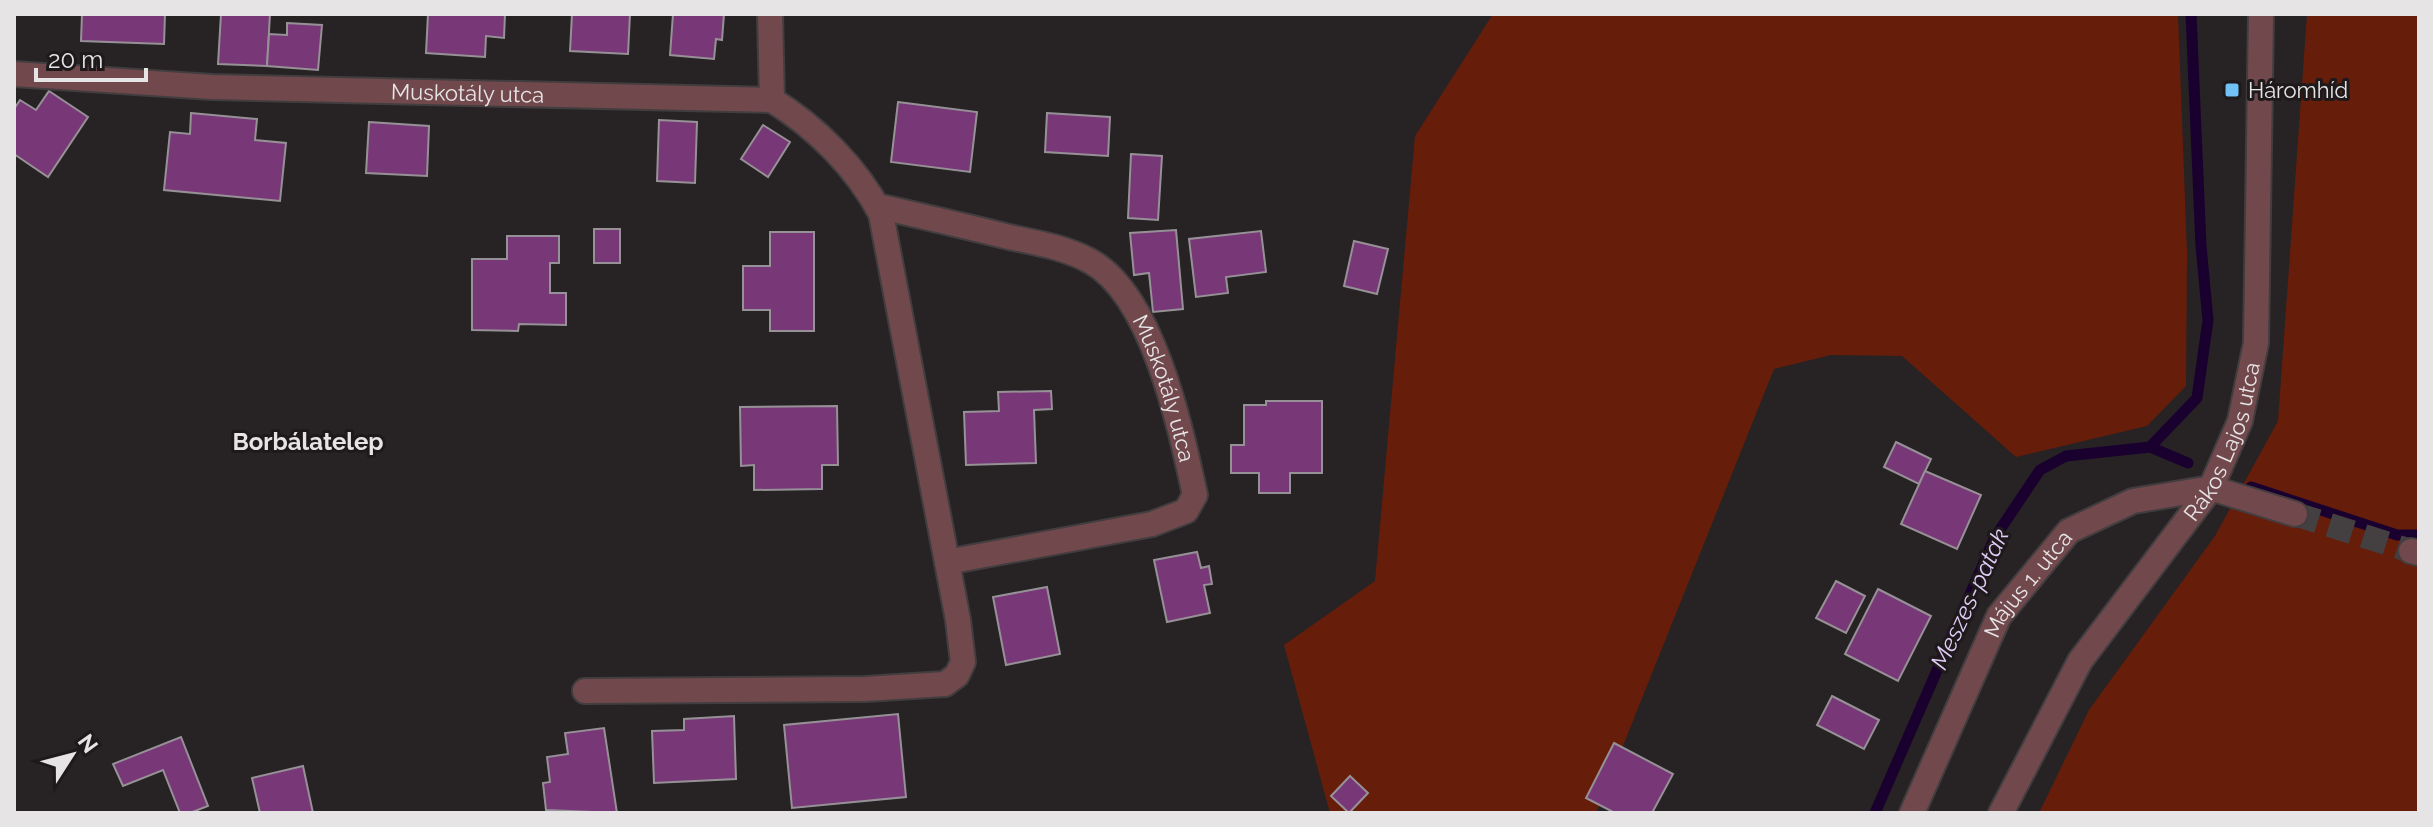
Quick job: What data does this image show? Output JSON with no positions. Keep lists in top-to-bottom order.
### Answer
{
  "streets": {
    "street": ["Muskotály utca", "Rákos Lajos utca", "Május 1. utca"]
  },
  "crossings": [
    ["Rákos Lajos utca", "Május 1. utca"]
  ],
  "districts": ["Borbálatelep"],
  "water": ["Meszes-patak"],
  "places": {
    "transit": ["Háromhíd"]
  },
  "scale_bar": "20 m",
  "north": "top right"
}
